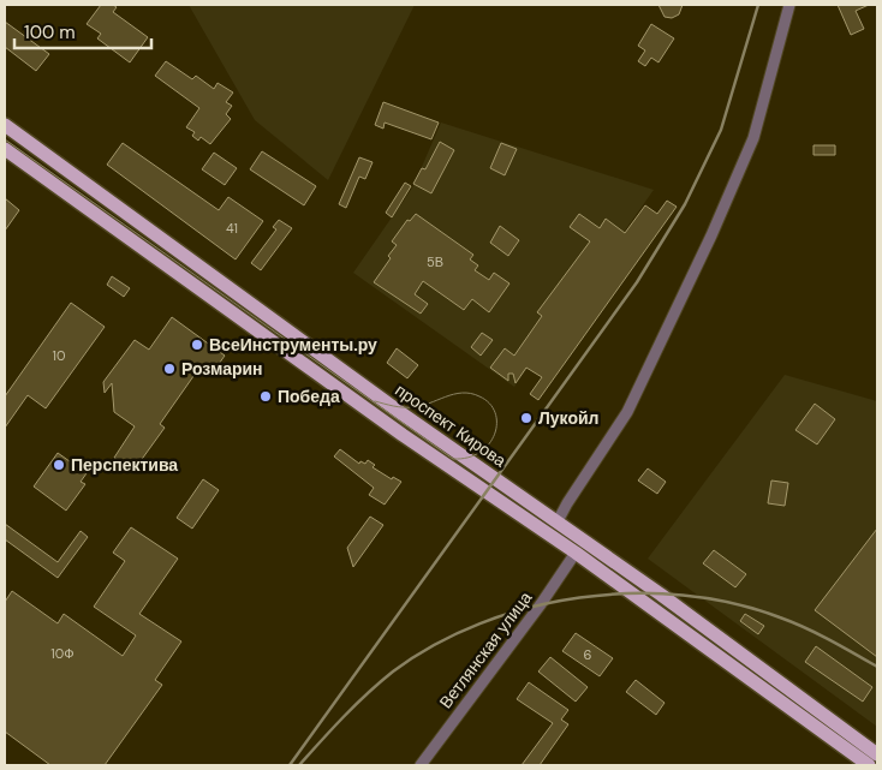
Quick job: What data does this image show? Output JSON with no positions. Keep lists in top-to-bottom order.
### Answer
{
  "streets": {
    "main road": ["проспект Кирова"],
    "street": ["Ветлянская улица"]
  },
  "crossings": [
    ["проспект Кирова", "Ветлянская улица"]
  ],
  "places": [
    "ВсеИнструменты.ру",
    "Розмарин",
    "Победа",
    "Лукойл",
    "Перспектива"
  ],
  "house_numbers": [
    "41",
    "5В",
    "10",
    "10Ф",
    "6"
  ],
  "scale_bar": "100 m"
}
